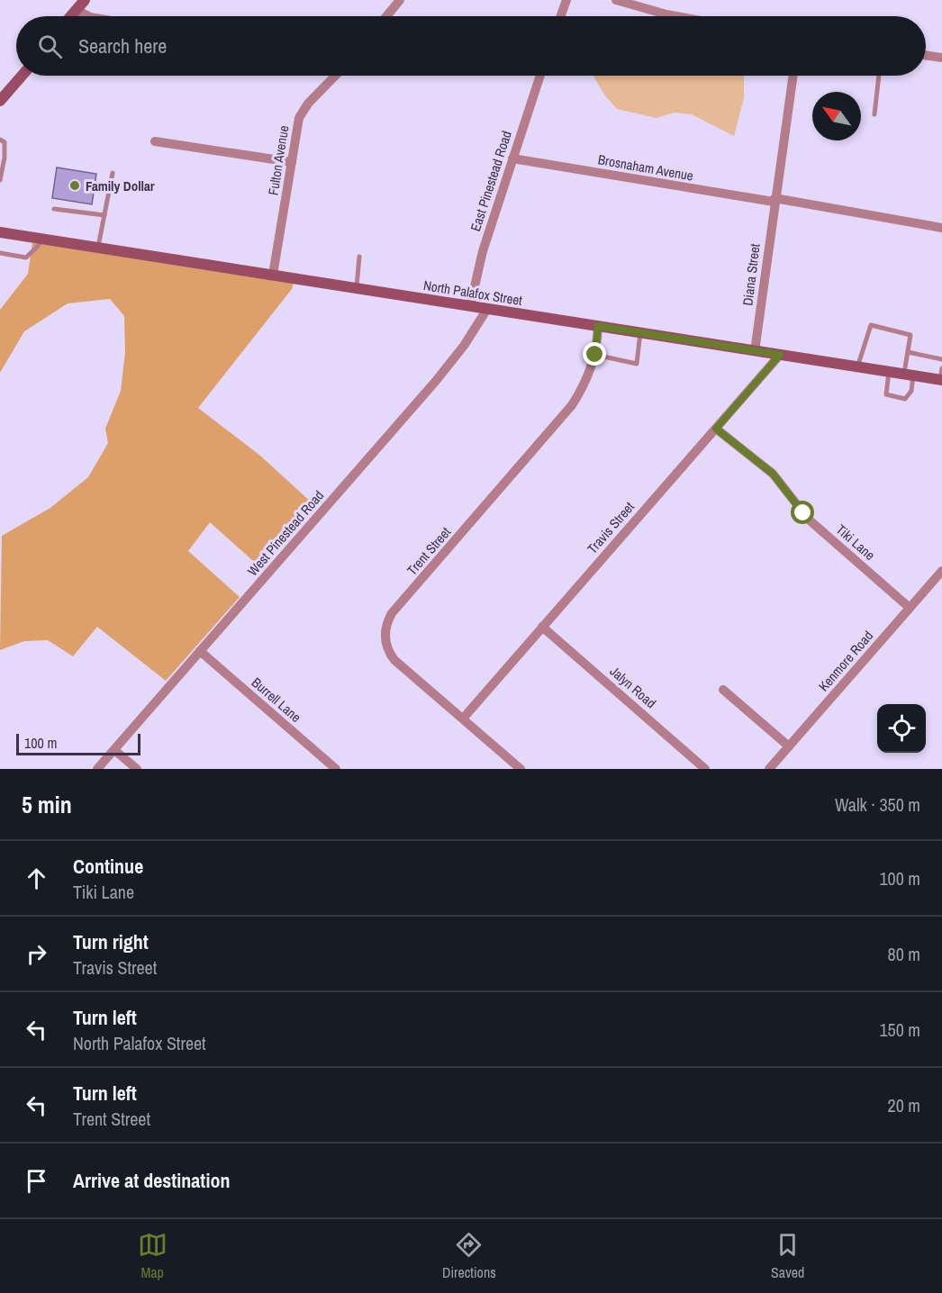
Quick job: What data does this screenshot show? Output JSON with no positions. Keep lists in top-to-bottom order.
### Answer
{
  "streets": {
    "main road": ["North Palafox Street"],
    "street": [
      "Fulton Avenue",
      "Brosnaham Avenue",
      "East Pinestead Road",
      "Diana Street",
      "Travis Street",
      "West Pinestead Road",
      "Tiki Lane",
      "Trent Street",
      "Kenmore Road",
      "Jalyn Road",
      "Burrell Lane"
    ]
  },
  "crossings": [
    ["Fulton Avenue", "North Palafox Street"],
    ["Brosnaham Avenue", "East Pinestead Road"],
    ["Brosnaham Avenue", "Diana Street"],
    ["East Pinestead Road", "North Palafox Street"],
    ["Diana Street", "North Palafox Street"],
    ["North Palafox Street", "Travis Street"],
    ["North Palafox Street", "West Pinestead Road"],
    ["North Palafox Street", "Trent Street"],
    ["Travis Street", "Tiki Lane"],
    ["Travis Street", "Trent Street"],
    ["Travis Street", "Jalyn Road"],
    ["West Pinestead Road", "Burrell Lane"],
    ["Tiki Lane", "Kenmore Road"]
  ],
  "places": ["Family Dollar"],
  "scale_bar": "100 m",
  "north": "top left",
  "page": {
    "search": "Search here",
    "scale": "100 m",
    "heading": ["5 min", "Walk · 350 m"],
    "list": [
      ["Continue", "Tiki Lane", "100 m"],
      ["Turn right", "Travis Street", "80 m"],
      ["Turn left", "North Palafox Street", "150 m"],
      ["Turn left", "Trent Street", "20 m"],
      "Arrive at destination"
    ],
    "nav": ["Map", "Directions", "Saved"]
  }
}
